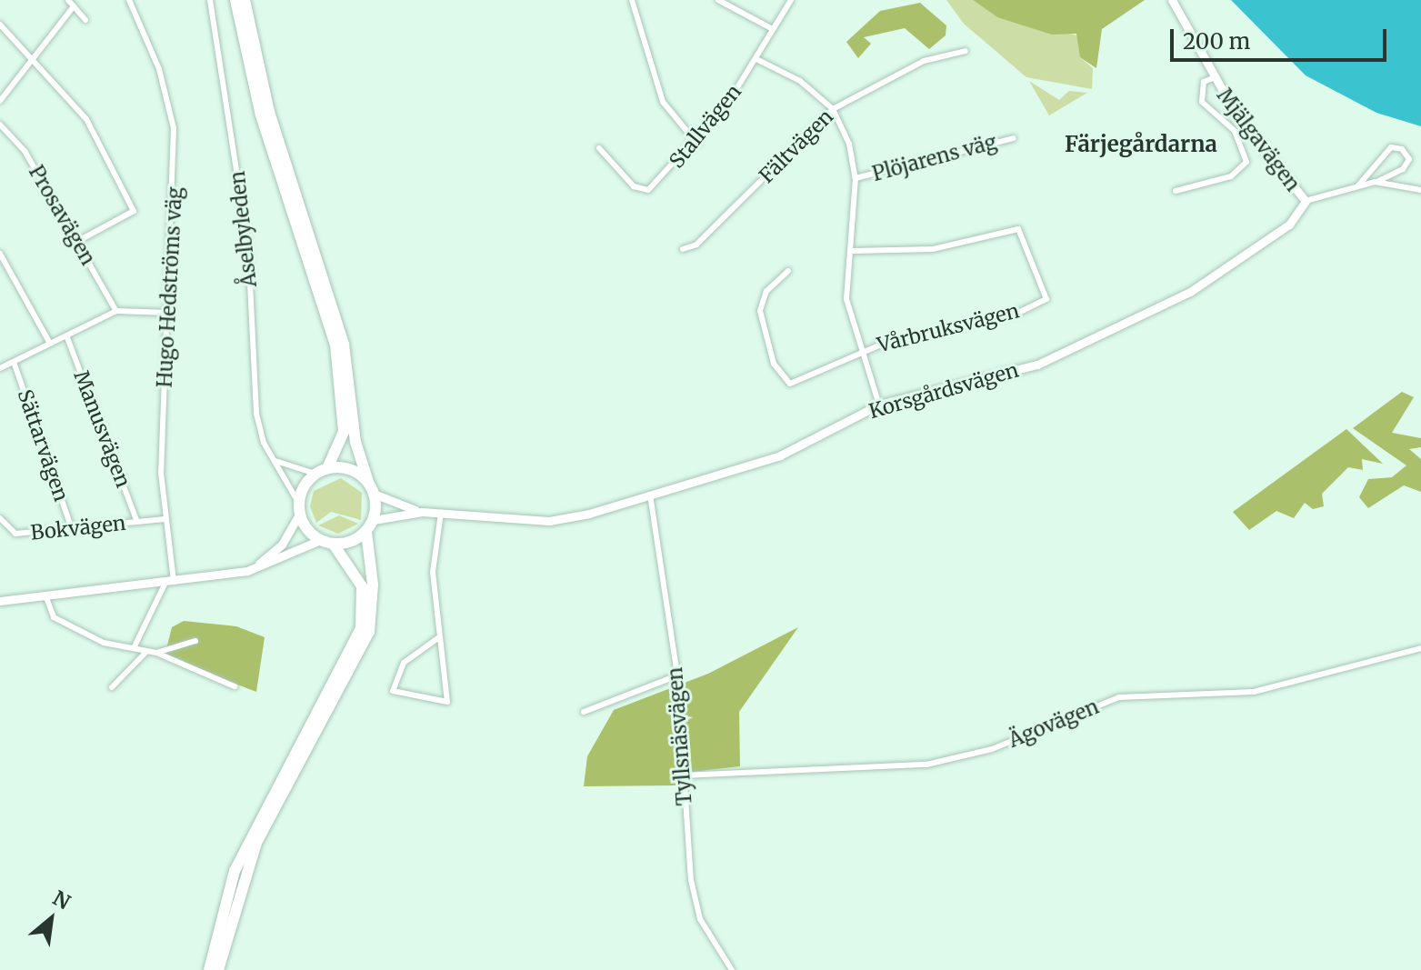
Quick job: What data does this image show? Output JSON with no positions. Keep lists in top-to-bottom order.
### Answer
{
  "streets": {
    "street": [
      "Stallvägen",
      "Mjälgavägen",
      "Fältvägen",
      "Plöjarens väg",
      "Prosavägen",
      "Åselbyleden",
      "Hugo Hedströms väg",
      "Vårbruksvägen",
      "Korsgårdsvägen",
      "Manusvägen",
      "Sättarvägen",
      "Bokvägen",
      "Ägovägen",
      "Tyllsnäsvägen"
    ]
  },
  "crossings": [
    ["Mjälgavägen", "Korsgårdsvägen"],
    ["Åselbyleden", "Korsgårdsvägen"],
    ["Hugo Hedströms väg", "Bokvägen"],
    ["Korsgårdsvägen", "Tyllsnäsvägen"],
    ["Manusvägen", "Bokvägen"],
    ["Sättarvägen", "Bokvägen"],
    ["Ägovägen", "Tyllsnäsvägen"]
  ],
  "districts": ["Färjegårdarna"],
  "scale_bar": "200 m",
  "north": "top right"
}
